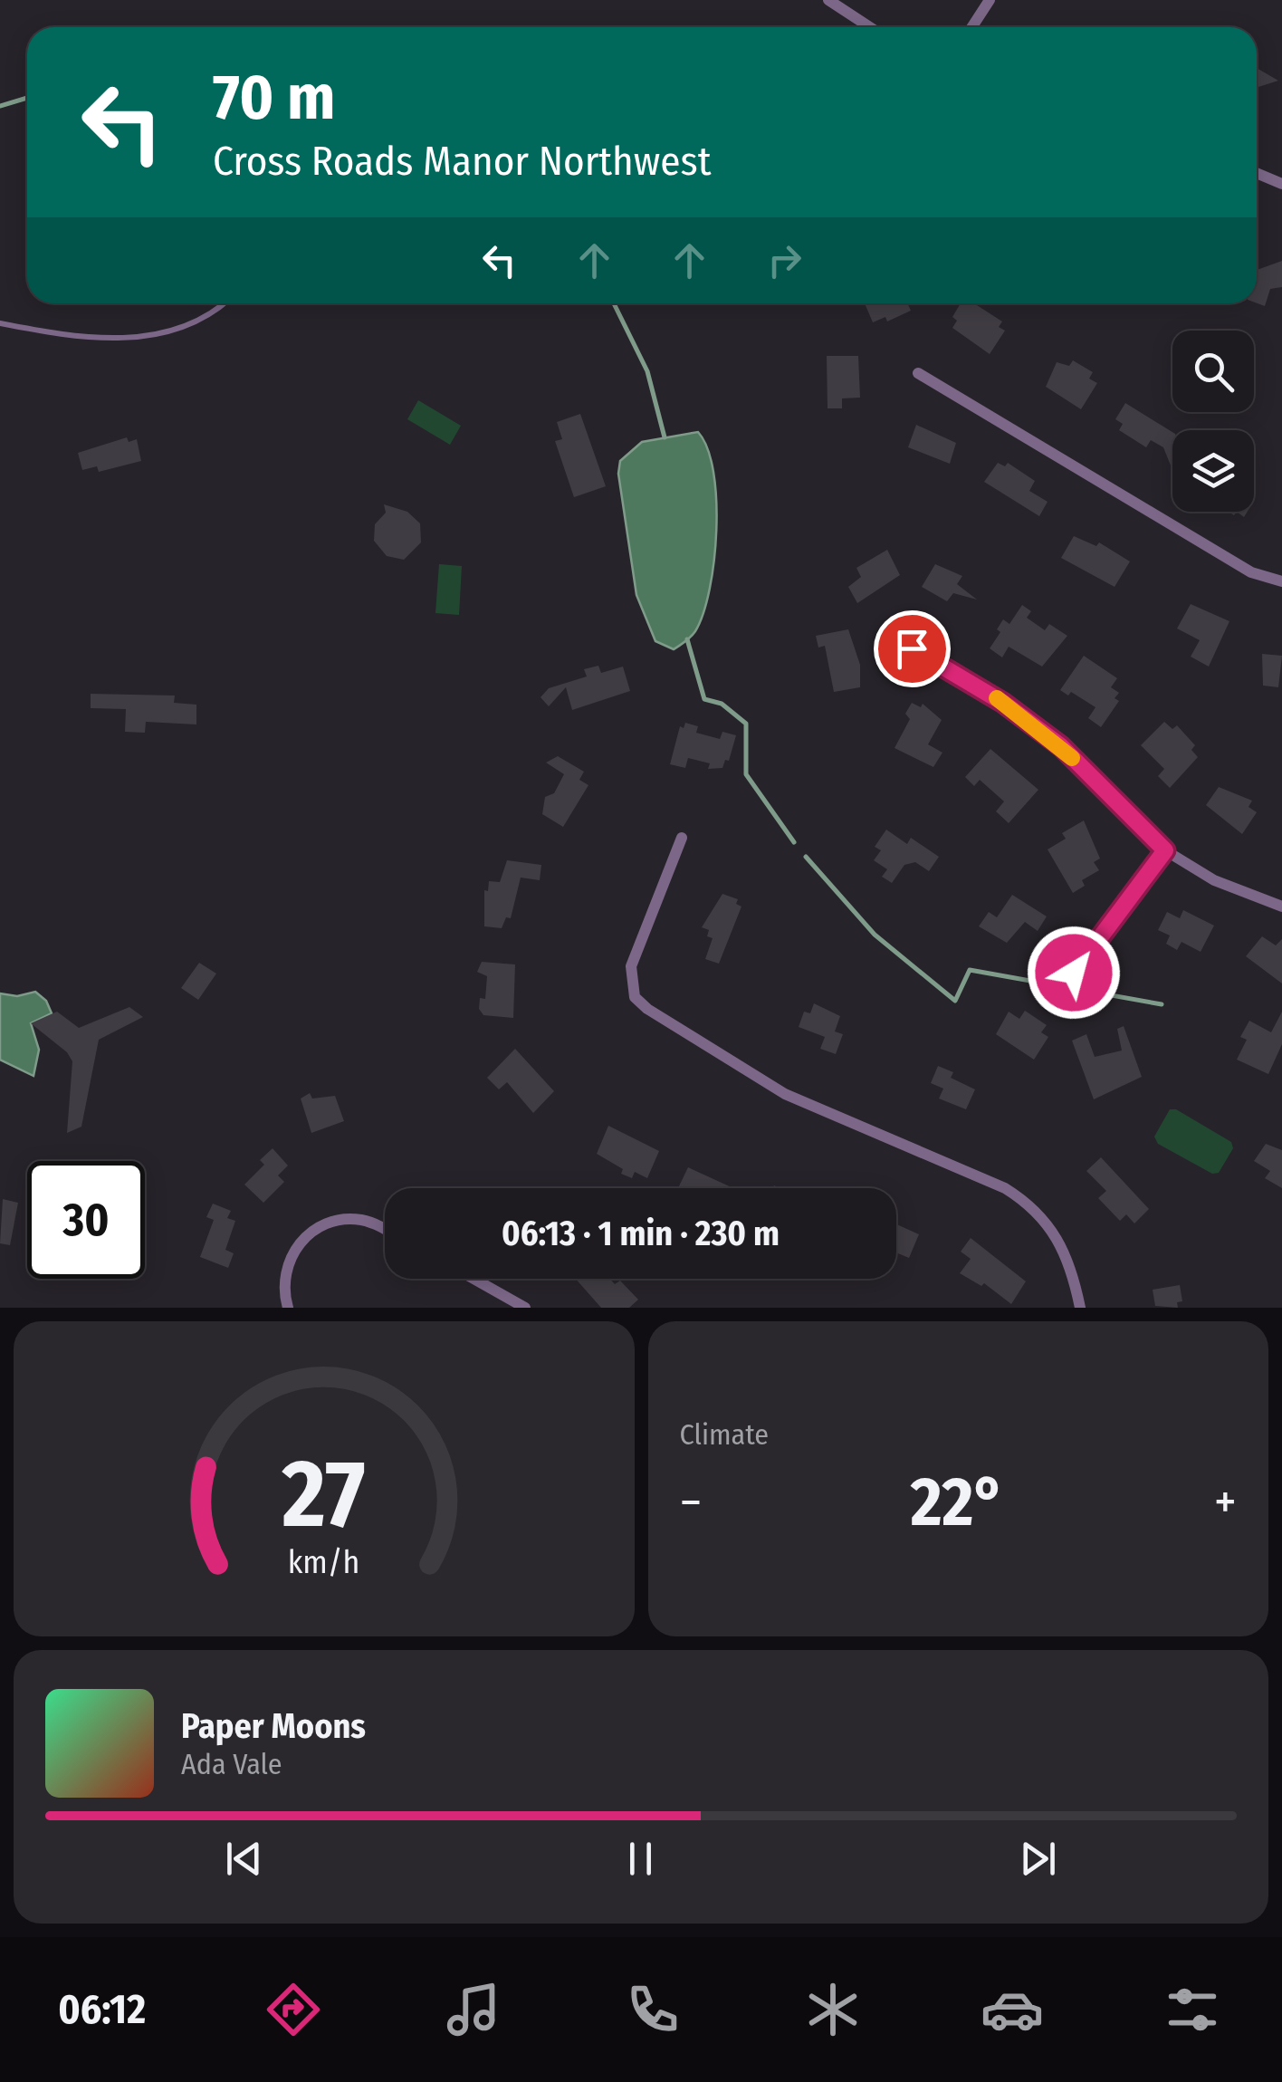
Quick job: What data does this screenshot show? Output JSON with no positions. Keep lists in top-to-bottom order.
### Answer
{
  "page": {
    "turn": ["70 m", "Cross Roads Manor Northwest"],
    "limit": "30",
    "trip": "06:13 · 1 min · 230 m",
    "tile": "Climate",
    "heat": ["−", "22°", "+"],
    "song": ["Paper Moons", "Ada Vale"],
    "tabs": "06:12",
    "gauge": ["27", "km/h"]
  }
}
